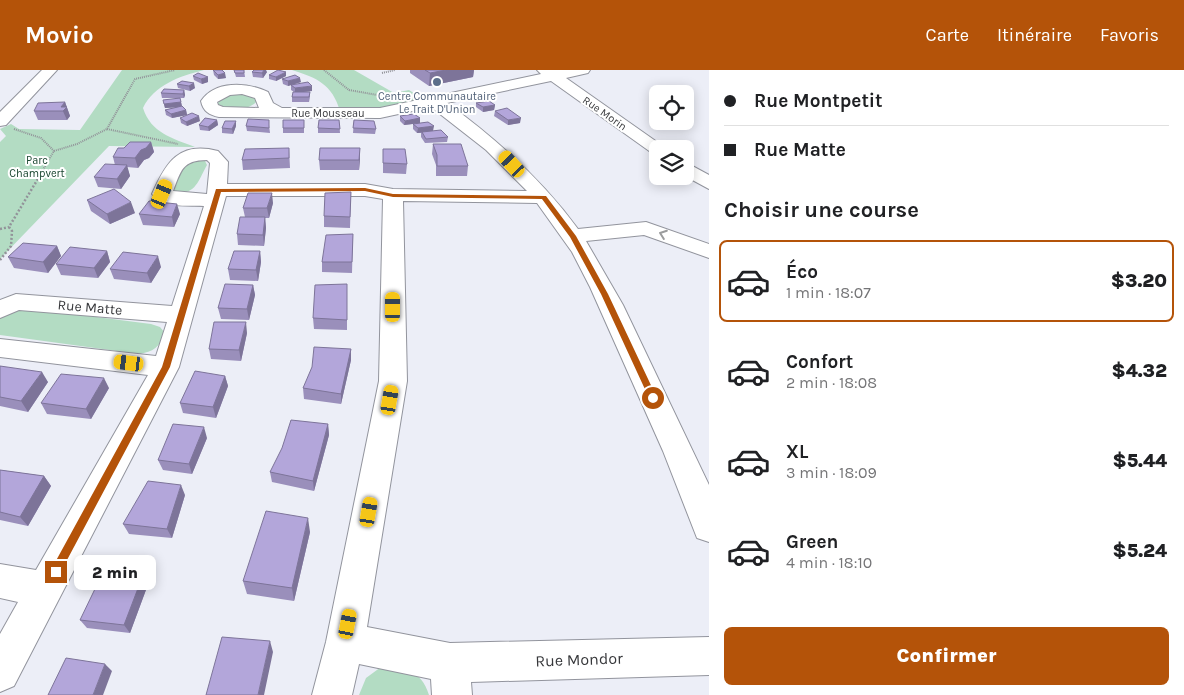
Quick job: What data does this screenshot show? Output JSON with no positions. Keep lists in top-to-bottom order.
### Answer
{
  "streets": {
    "street": [
      "Rue Mousseau",
      "Rue Morin",
      "Rue Matte",
      "Rue Mondor"
    ]
  },
  "crossings": [
    ["Rue Mousseau", "Rue Morin"]
  ],
  "parks": ["Parc Champvert"],
  "places": ["Centre Communautaire Le Trait D'Union"],
  "page": {
    "header": "Movio",
    "nav": ["Carte", "Itinéraire", "Favoris"],
    "banner": ["Rue Montpetit", "Rue Matte"],
    "heading": "Choisir une course",
    "list": [
      {
        "name": "Éco",
        "note": "1 min · 18:07",
        "value": "$3.20"
      },
      {
        "name": "Confort",
        "note": "2 min · 18:08",
        "value": "$4.32"
      },
      {
        "name": "XL",
        "note": "3 min · 18:09",
        "value": "$5.44"
      },
      {
        "name": "Green",
        "note": "4 min · 18:10",
        "value": "$5.24"
      }
    ],
    "bubble": "2 min",
    "buttons": "Confirmer"
  }
}
